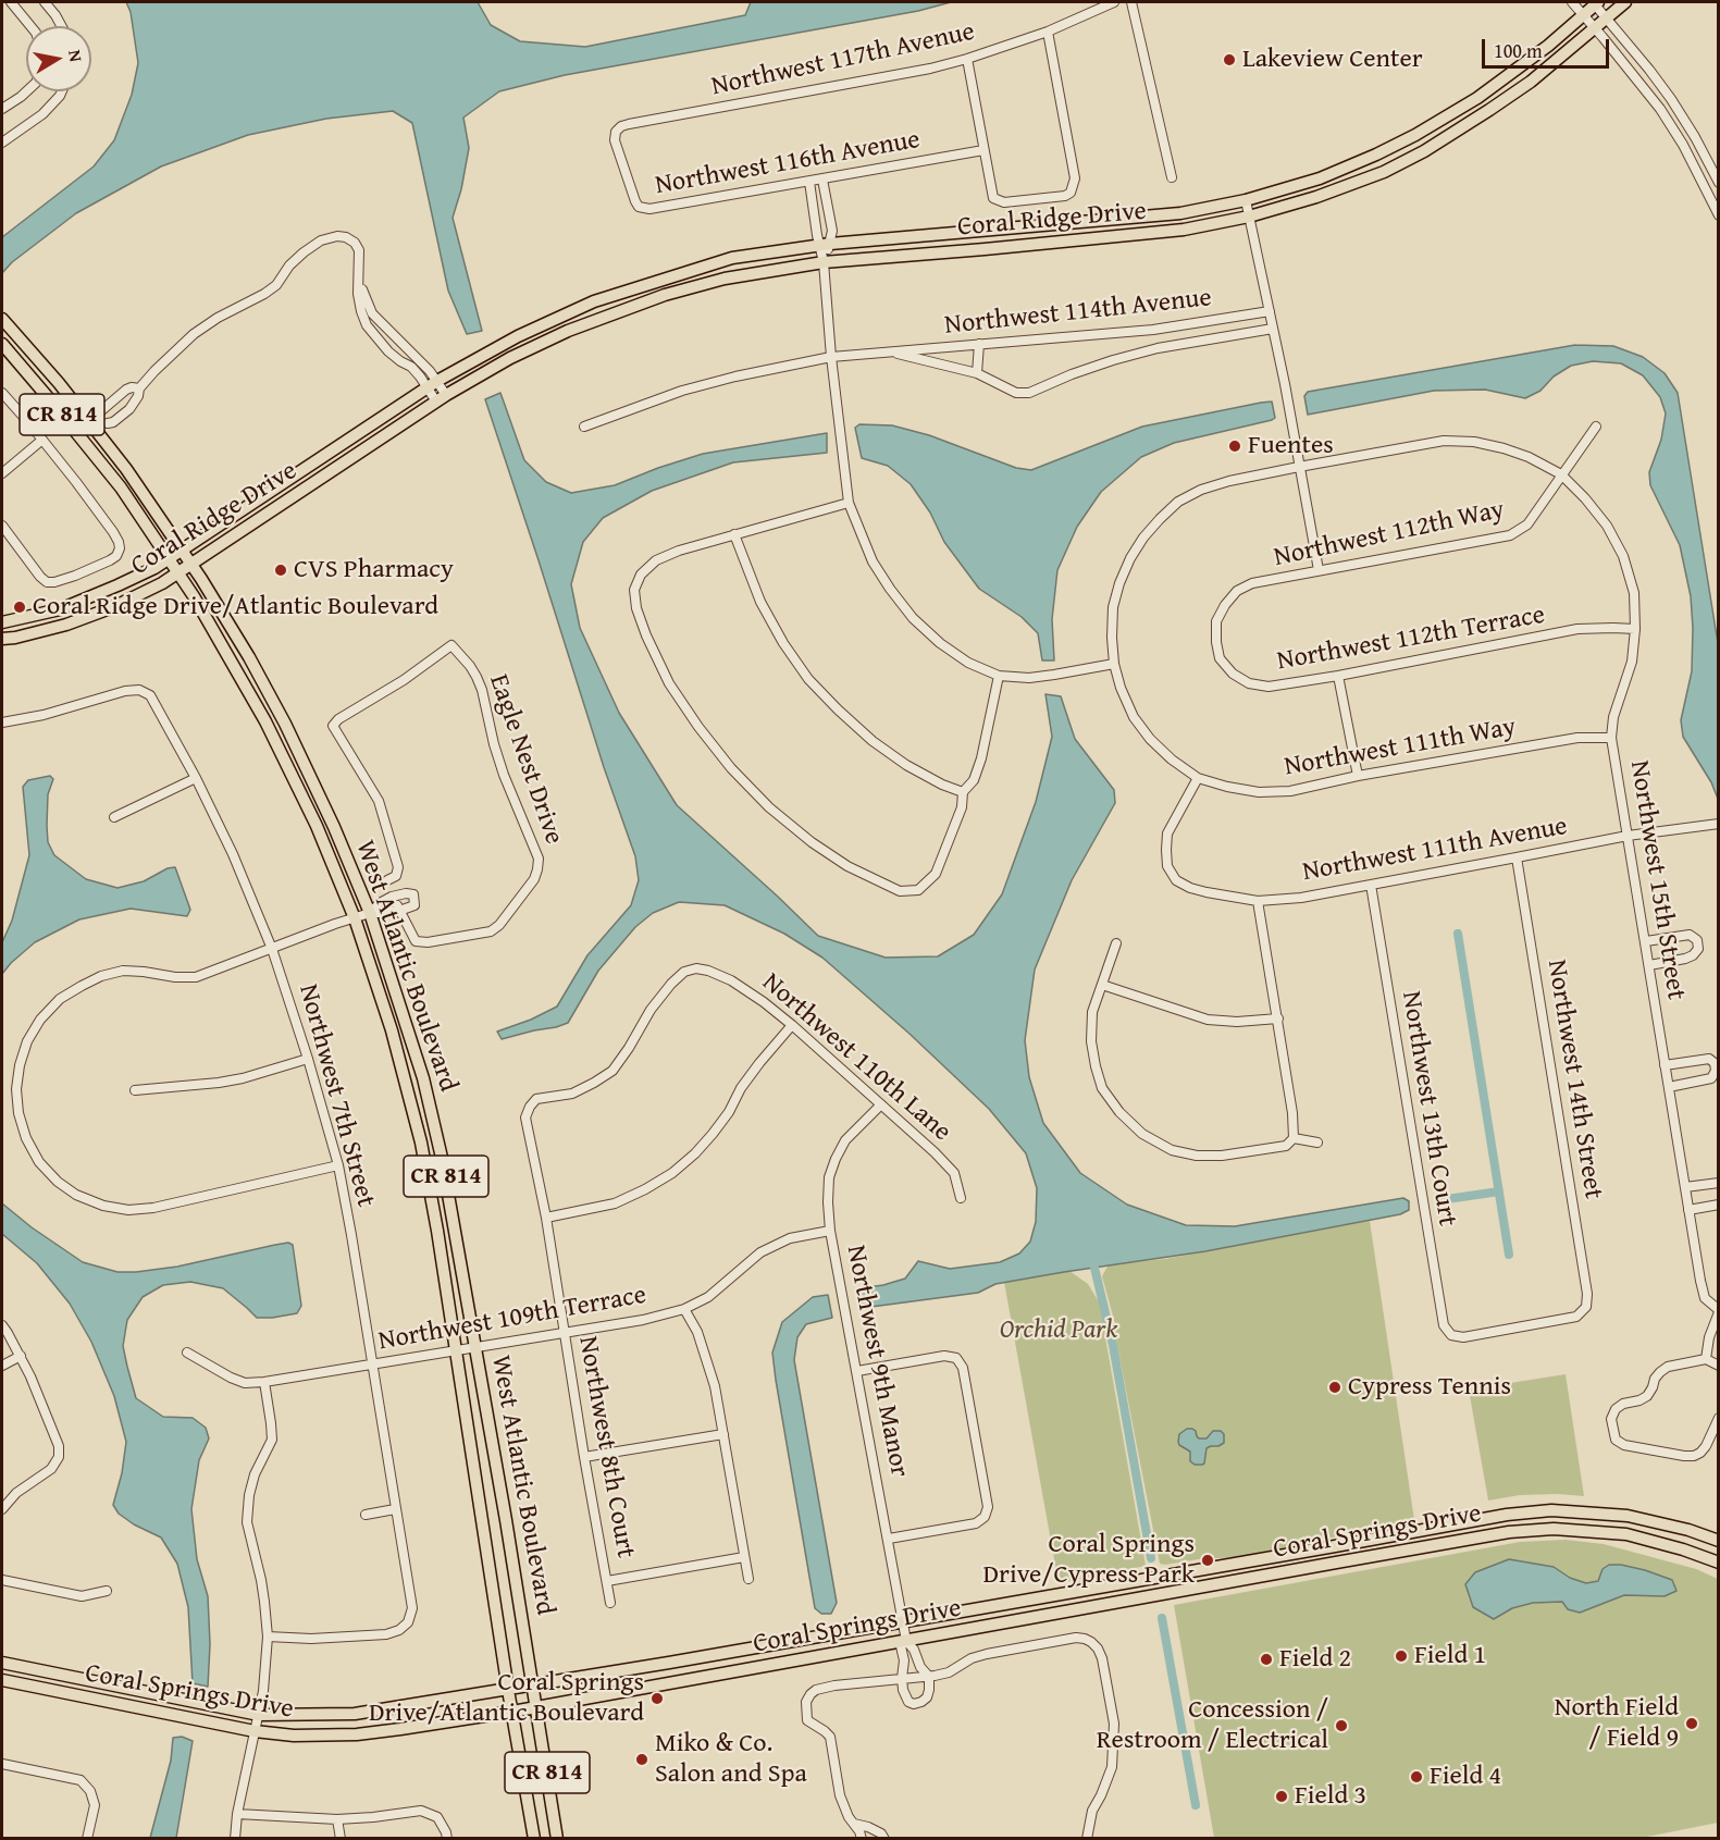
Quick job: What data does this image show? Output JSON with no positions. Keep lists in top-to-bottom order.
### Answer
{
  "streets": {
    "main road": [
      "Coral Ridge Drive",
      "CR 814",
      "West Atlantic Boulevard",
      "Coral Springs Drive"
    ],
    "street": [
      "Northwest 117th Avenue",
      "Northwest 116th Avenue",
      "Northwest 114th Avenue",
      "Northwest 112th Way",
      "Northwest 112th Terrace",
      "Northwest 111th Way",
      "Eagle Nest Drive",
      "Northwest 111th Avenue",
      "Northwest 15th Street",
      "Northwest 110th Lane",
      "Northwest 14th Street",
      "Northwest 7th Street",
      "Northwest 13th Court",
      "Northwest 109th Terrace",
      "Northwest 9th Manor",
      "Northwest 8th Court"
    ]
  },
  "crossings": [
    ["Northwest 117th Avenue", "Northwest 116th Avenue"],
    ["Coral Ridge Drive", "West Atlantic Boulevard"],
    ["Northwest 112th Way", "Northwest 112th Terrace"],
    ["Northwest 112th Way", "Northwest 15th Street"],
    ["Northwest 112th Terrace", "Northwest 15th Street"],
    ["Northwest 111th Way", "Northwest 111th Avenue"],
    ["Northwest 111th Way", "Northwest 15th Street"],
    ["Northwest 111th Avenue", "Northwest 15th Street"],
    ["Northwest 111th Avenue", "Northwest 14th Street"],
    ["Northwest 111th Avenue", "Northwest 13th Court"],
    ["West Atlantic Boulevard", "Northwest 109th Terrace"],
    ["West Atlantic Boulevard", "Coral Springs Drive"],
    ["Northwest 110th Lane", "Northwest 9th Manor"],
    ["Northwest 110th Lane", "Northwest 8th Court"],
    ["Northwest 14th Street", "Northwest 13th Court"],
    ["Northwest 7th Street", "Northwest 109th Terrace"],
    ["Northwest 109th Terrace", "Northwest 9th Manor"],
    ["Northwest 109th Terrace", "Northwest 8th Court"],
    ["Northwest 9th Manor", "Coral Springs Drive"]
  ],
  "parks": ["Orchid Park"],
  "places": [
    "Lakeview Center",
    "Fuentes",
    "CVS Pharmacy",
    "Coral Ridge Drive/Atlantic Boulevard",
    "Cypress Tennis",
    "Coral Springs Drive/Cypress Park",
    "Field 1",
    "Field 2",
    "Coral Springs Drive/Atlantic Boulevard",
    "North Field / Field 9",
    "Concession / Restroom / Electrical",
    "Miko & Co. Salon and Spa",
    "Field 4",
    "Field 3"
  ],
  "scale_bar": "100 m",
  "north": "right"
}
